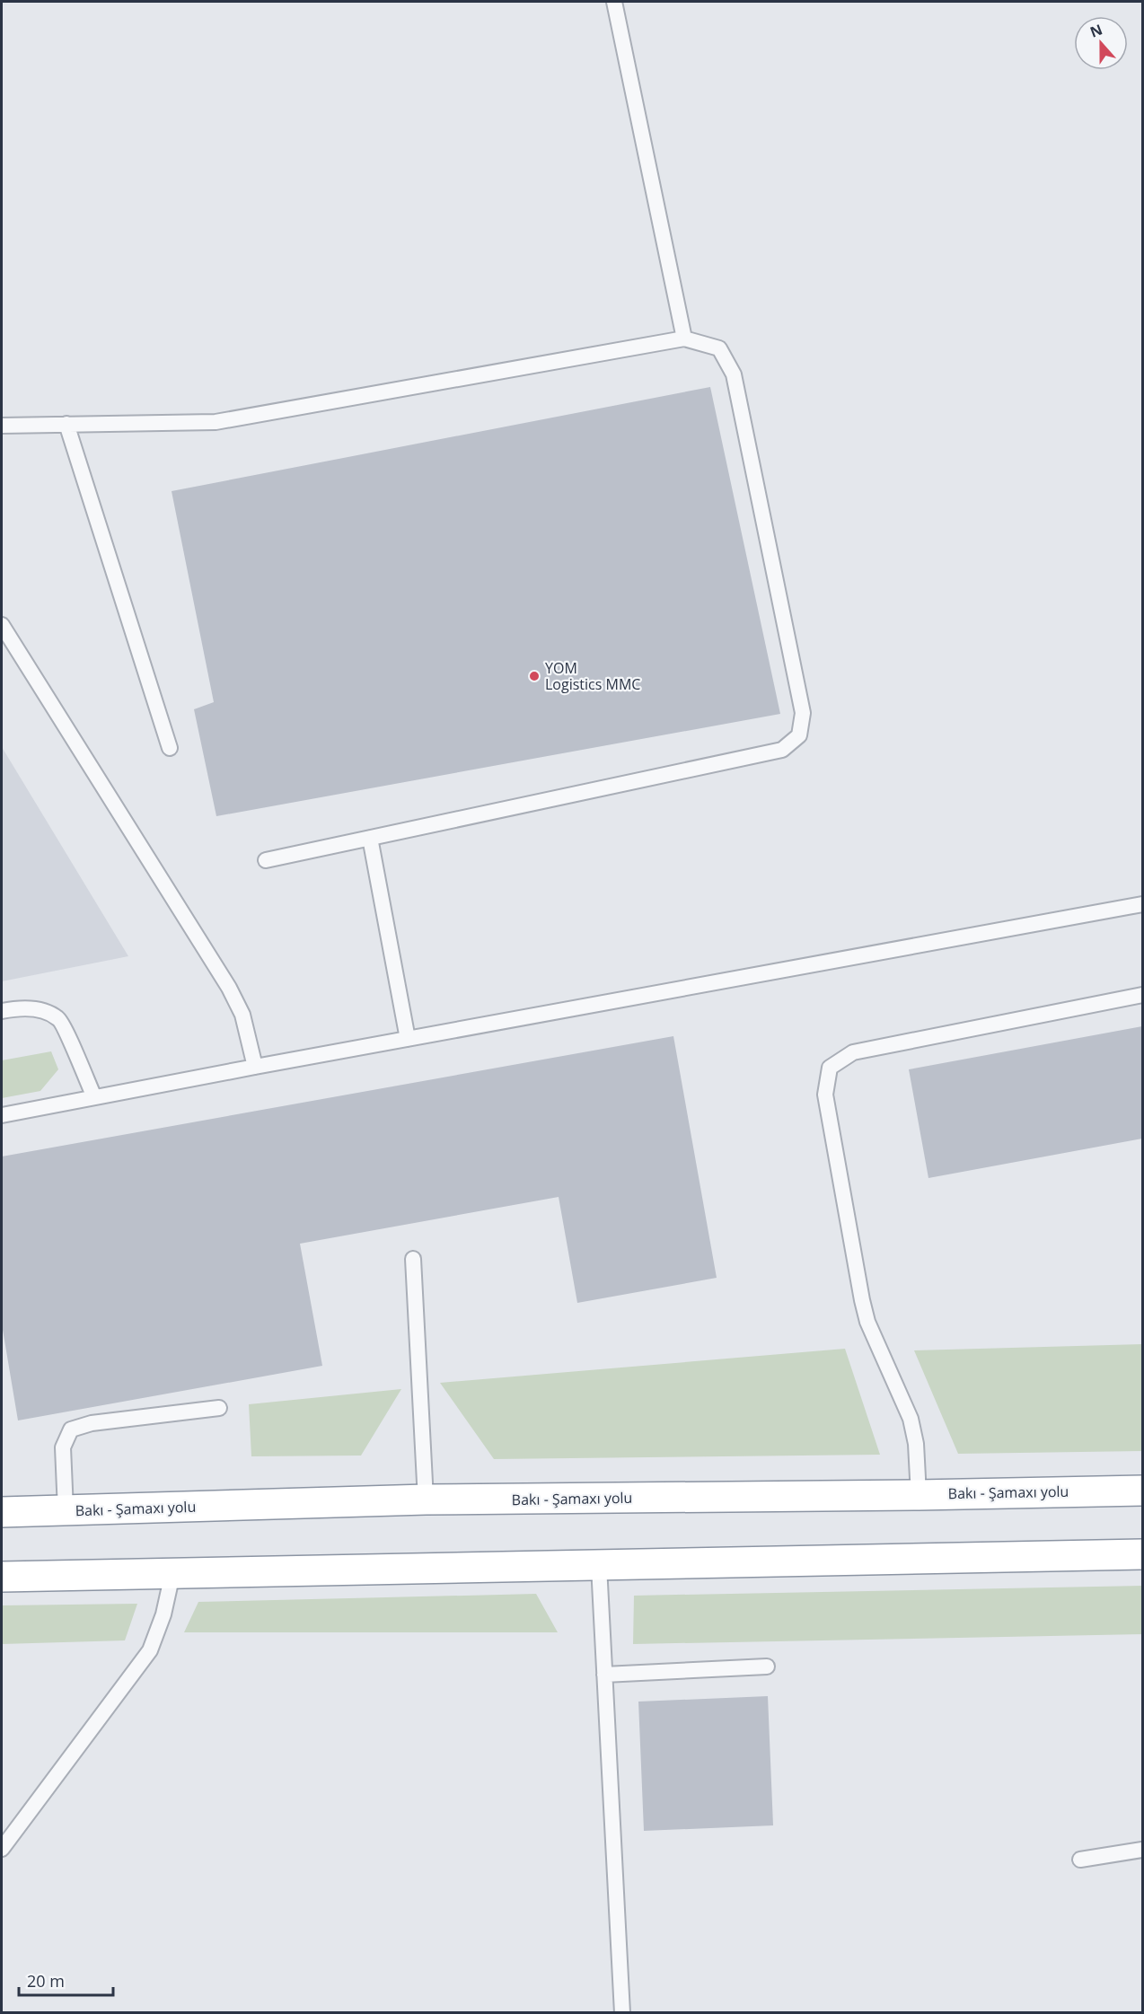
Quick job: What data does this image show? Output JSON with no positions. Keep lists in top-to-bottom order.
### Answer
{
  "streets": {
    "highway": ["Bakı - Şamaxı yolu"]
  },
  "places": ["YOM Logistics MMC"],
  "scale_bar": "20 m",
  "north": "top"
}
